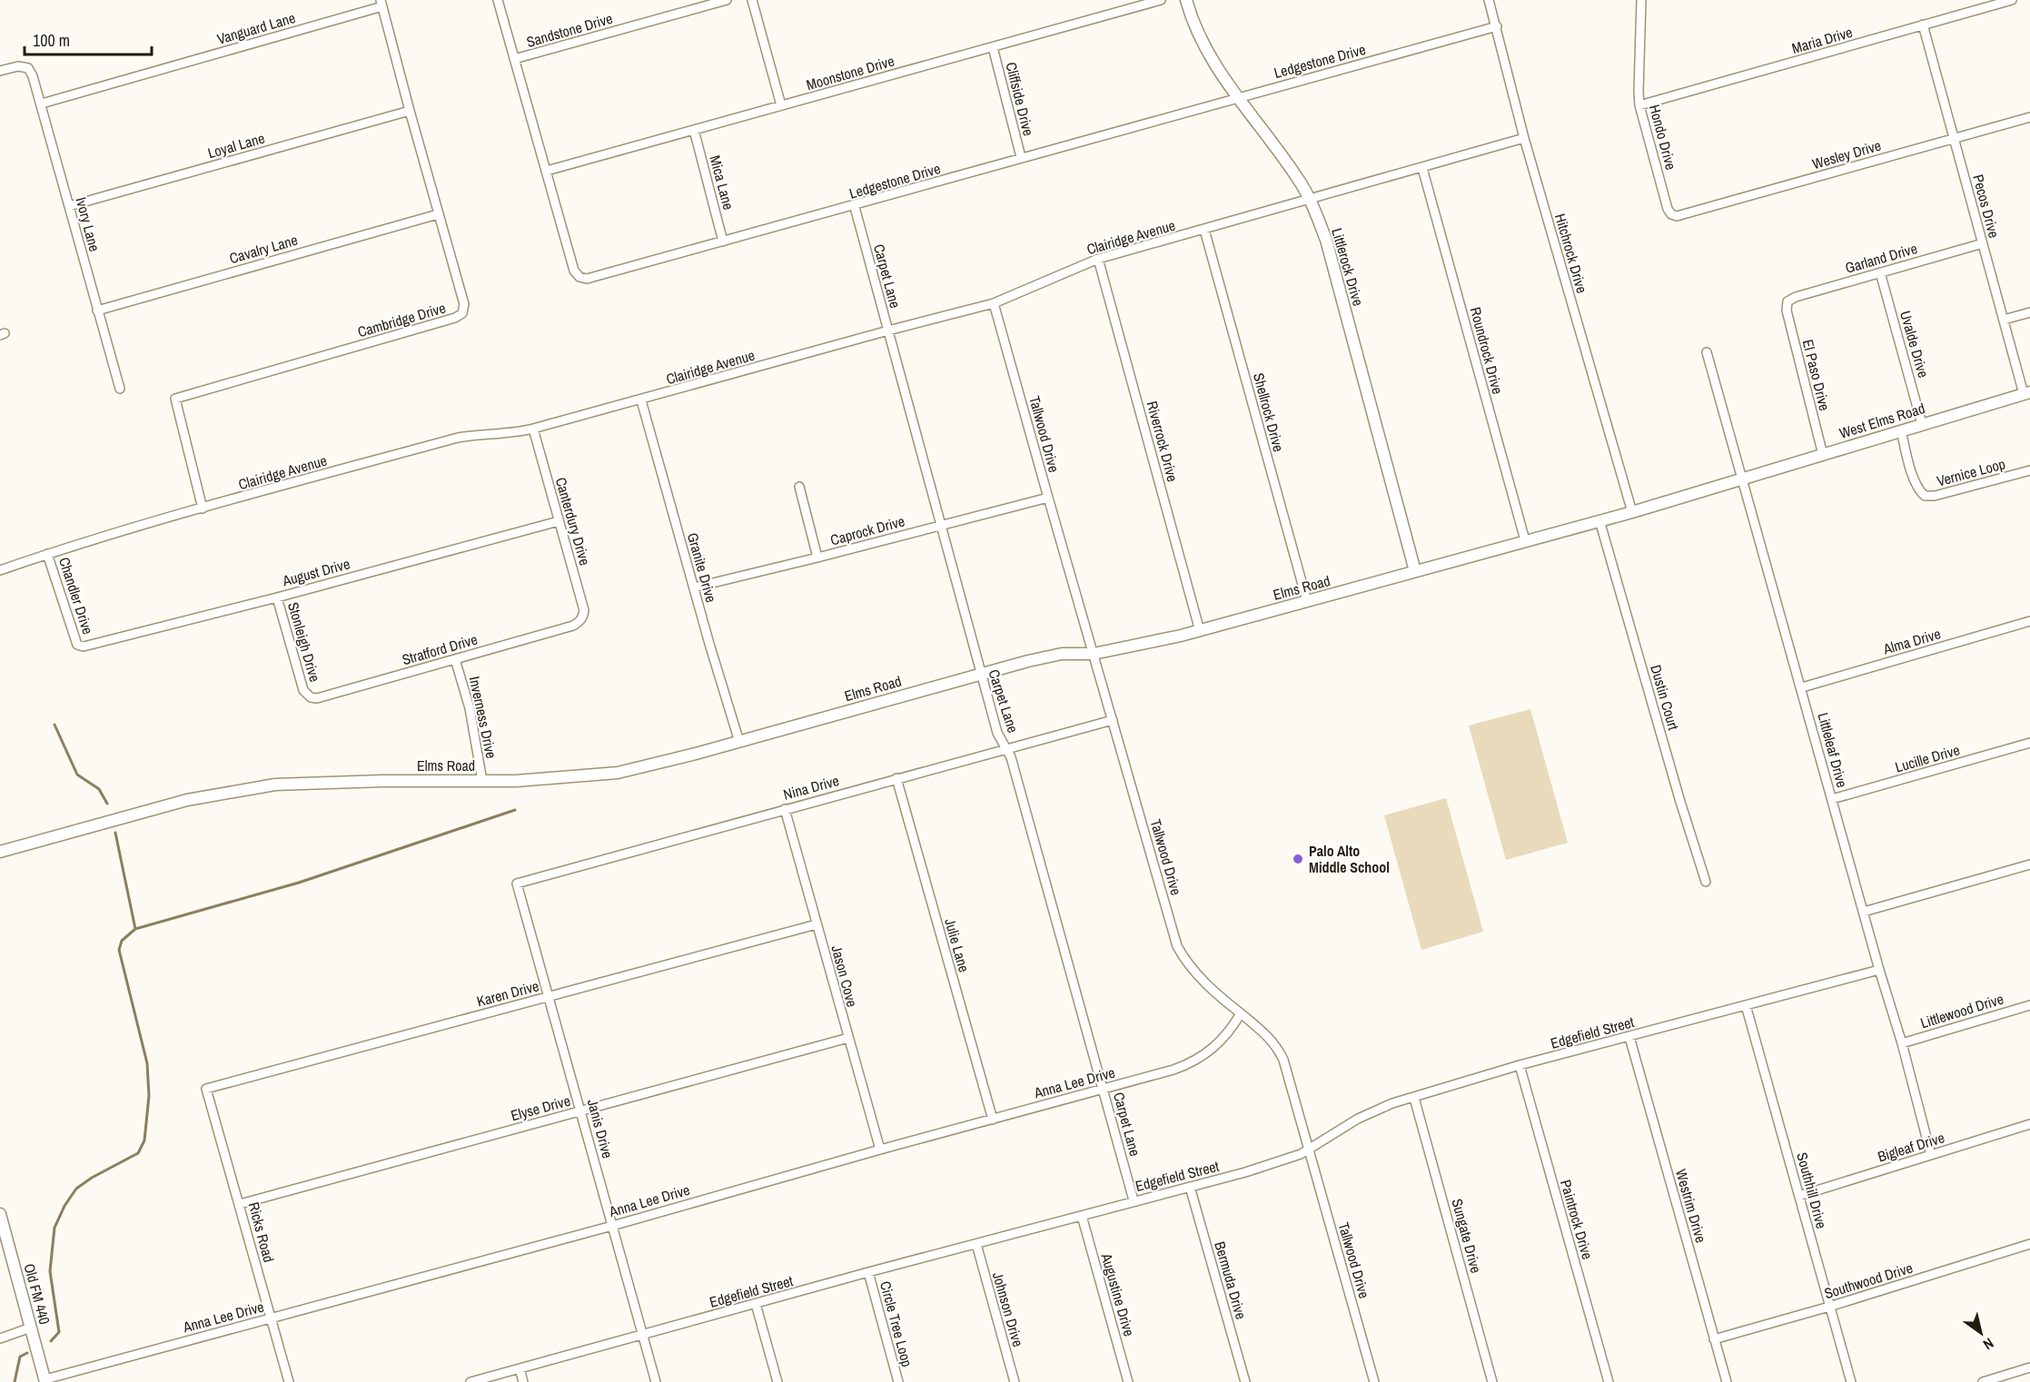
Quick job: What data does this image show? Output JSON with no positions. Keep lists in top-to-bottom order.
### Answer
{
  "streets": {
    "main road": [
      "Littlerock Drive",
      "West Elms Road",
      "Elms Road",
      "Old FM 440"
    ],
    "street": [
      "Vanguard Lane",
      "Sandstone Drive",
      "Maria Drive",
      "Ledgestone Drive",
      "Moonstone Drive",
      "Cliffside Drive",
      "Hondo Drive",
      "Loyal Lane",
      "Wesley Drive",
      "Mica Lane",
      "Pecos Drive",
      "Ivory Lane",
      "Clairidge Avenue",
      "Cavalry Lane",
      "Hitchrock Drive",
      "Garland Drive",
      "Carpet Lane",
      "Cambridge Drive",
      "Uvalde Drive",
      "Roundrock Drive",
      "El Paso Drive",
      "Shellrock Drive",
      "Tallwood Drive",
      "Riverrock Drive",
      "Vernice Loop",
      "Canterdury Drive",
      "Caprock Drive",
      "Granite Drive",
      "August Drive",
      "Chandler Drive",
      "Alma Drive",
      "Stonleigh Drive",
      "Stratford Drive",
      "Dustin Court",
      "Inverness Drive",
      "Littleleaf Drive",
      "Lucille Drive",
      "Nina Drive",
      "Julie Lane",
      "Jason Cove",
      "Karen Drive",
      "Littlewood Drive",
      "Edgefield Street",
      "Anna Lee Drive",
      "Elyse Drive",
      "Janis Drive",
      "Bigleaf Drive",
      "Southhill Drive",
      "Westrim Drive",
      "Paintrock Drive",
      "Ricks Road",
      "Sungate Drive",
      "Bermuda Drive",
      "Southwood Drive",
      "Augustine Drive",
      "Johnson Drive",
      "Circle Tree Loop"
    ]
  },
  "crossings": [
    ["Vanguard Lane", "Ivory Lane"],
    ["Vanguard Lane", "Cambridge Drive"],
    ["Sandstone Drive", "Ledgestone Drive"],
    ["Maria Drive", "Hondo Drive"],
    ["Maria Drive", "Pecos Drive"],
    ["Ledgestone Drive", "Moonstone Drive"],
    ["Ledgestone Drive", "Cliffside Drive"],
    ["Ledgestone Drive", "Mica Lane"],
    ["Ledgestone Drive", "Hitchrock Drive"],
    ["Ledgestone Drive", "Littlerock Drive"],
    ["Ledgestone Drive", "Carpet Lane"],
    ["Moonstone Drive", "Cliffside Drive"],
    ["Moonstone Drive", "Mica Lane"],
    ["Hondo Drive", "Wesley Drive"],
    ["Loyal Lane", "Ivory Lane"],
    ["Loyal Lane", "Cambridge Drive"],
    ["Wesley Drive", "Pecos Drive"],
    ["Pecos Drive", "Garland Drive"],
    ["Pecos Drive", "West Elms Road"],
    ["Ivory Lane", "Cavalry Lane"],
    ["Clairidge Avenue", "Littlerock Drive"],
    ["Clairidge Avenue", "Carpet Lane"],
    ["Clairidge Avenue", "Cambridge Drive"],
    ["Clairidge Avenue", "Roundrock Drive"],
    ["Clairidge Avenue", "Shellrock Drive"],
    ["Clairidge Avenue", "Tallwood Drive"],
    ["Clairidge Avenue", "Riverrock Drive"],
    ["Clairidge Avenue", "Canterdury Drive"],
    ["Clairidge Avenue", "Granite Drive"],
    ["Clairidge Avenue", "Chandler Drive"],
    ["Cavalry Lane", "Cambridge Drive"],
    ["Hitchrock Drive", "Elms Road"],
    ["Garland Drive", "Uvalde Drive"],
    ["Garland Drive", "El Paso Drive"],
    ["Littlerock Drive", "Elms Road"],
    ["Carpet Lane", "Caprock Drive"],
    ["Carpet Lane", "Elms Road"],
    ["Carpet Lane", "Nina Drive"],
    ["Carpet Lane", "Edgefield Street"],
    ["Carpet Lane", "Anna Lee Drive"],
    ["Uvalde Drive", "West Elms Road"],
    ["Roundrock Drive", "Elms Road"],
    ["El Paso Drive", "West Elms Road"],
    ["Shellrock Drive", "Elms Road"],
    ["West Elms Road", "Vernice Loop"],
    ["West Elms Road", "Elms Road"],
    ["West Elms Road", "Littleleaf Drive"],
    ["Tallwood Drive", "Caprock Drive"],
    ["Tallwood Drive", "Elms Road"],
    ["Tallwood Drive", "Nina Drive"],
    ["Tallwood Drive", "Edgefield Street"],
    ["Tallwood Drive", "Anna Lee Drive"],
    ["Riverrock Drive", "Elms Road"],
    ["Canterdury Drive", "August Drive"],
    ["Canterdury Drive", "Stratford Drive"],
    ["Caprock Drive", "Granite Drive"],
    ["Granite Drive", "Elms Road"],
    ["August Drive", "Chandler Drive"],
    ["August Drive", "Stonleigh Drive"],
    ["Elms Road", "Dustin Court"],
    ["Elms Road", "Inverness Drive"],
    ["Elms Road", "Littleleaf Drive"],
    ["Alma Drive", "Littleleaf Drive"],
    ["Stonleigh Drive", "Stratford Drive"],
    ["Stratford Drive", "Inverness Drive"],
    ["Littleleaf Drive", "Lucille Drive"],
    ["Littleleaf Drive", "Littlewood Drive"],
    ["Littleleaf Drive", "Edgefield Street"],
    ["Littleleaf Drive", "Bigleaf Drive"],
    ["Nina Drive", "Julie Lane"],
    ["Nina Drive", "Jason Cove"],
    ["Nina Drive", "Janis Drive"],
    ["Julie Lane", "Anna Lee Drive"],
    ["Jason Cove", "Karen Drive"],
    ["Jason Cove", "Anna Lee Drive"],
    ["Jason Cove", "Elyse Drive"],
    ["Karen Drive", "Janis Drive"],
    ["Karen Drive", "Ricks Road"],
    ["Edgefield Street", "Janis Drive"],
    ["Edgefield Street", "Southhill Drive"],
    ["Edgefield Street", "Westrim Drive"],
    ["Edgefield Street", "Paintrock Drive"],
    ["Edgefield Street", "Sungate Drive"],
    ["Edgefield Street", "Bermuda Drive"],
    ["Edgefield Street", "Augustine Drive"],
    ["Edgefield Street", "Johnson Drive"],
    ["Edgefield Street", "Circle Tree Loop"],
    ["Anna Lee Drive", "Janis Drive"],
    ["Anna Lee Drive", "Ricks Road"],
    ["Anna Lee Drive", "Old FM 440"],
    ["Elyse Drive", "Janis Drive"],
    ["Elyse Drive", "Ricks Road"],
    ["Bigleaf Drive", "Southhill Drive"],
    ["Southhill Drive", "Southwood Drive"],
    ["Westrim Drive", "Southwood Drive"]
  ],
  "places": ["Palo Alto Middle School"],
  "scale_bar": "100 m",
  "north": "bottom right"
}
